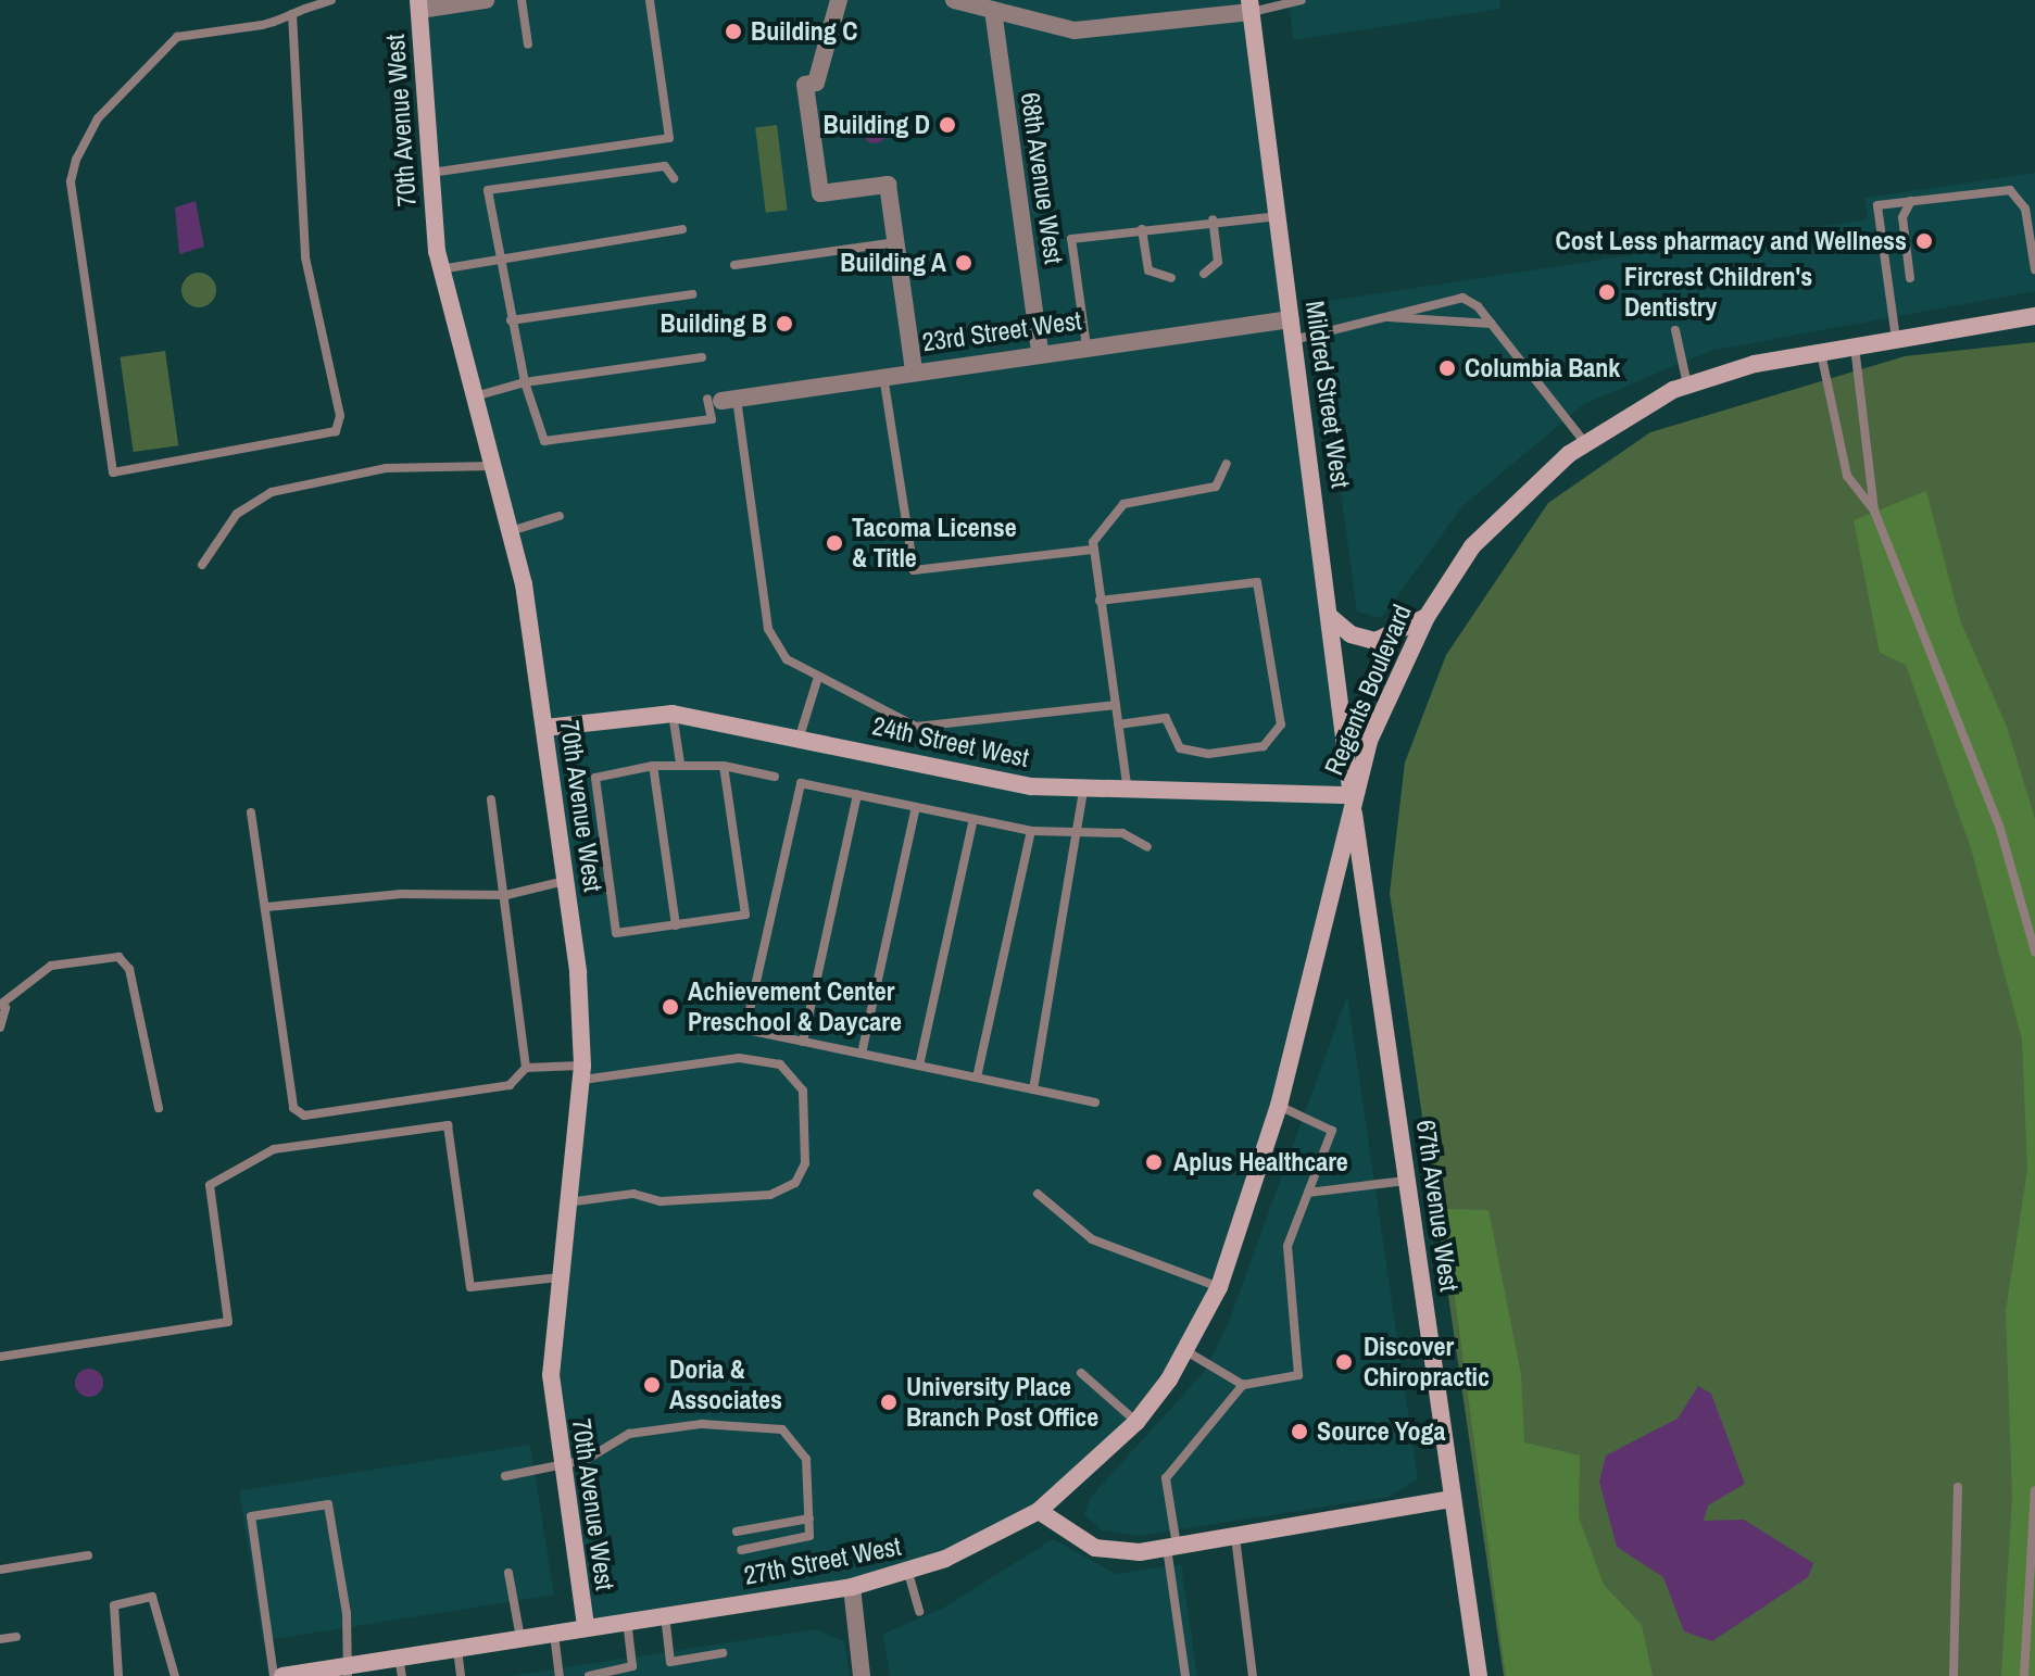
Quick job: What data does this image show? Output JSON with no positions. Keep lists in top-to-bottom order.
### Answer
{
  "streets": {
    "street": [
      "70th Avenue West",
      "68th Avenue West",
      "23rd Street West",
      "Mildred Street West",
      "Regents Boulevard",
      "24th Street West",
      "67th Avenue West",
      "27th Street West"
    ]
  },
  "crossings": [
    ["70th Avenue West", "24th Street West"],
    ["70th Avenue West", "27th Street West"],
    ["68th Avenue West", "23rd Street West"],
    ["23rd Street West", "Mildred Street West"],
    ["Mildred Street West", "Regents Boulevard"],
    ["Mildred Street West", "24th Street West"],
    ["Mildred Street West", "67th Avenue West"],
    ["Regents Boulevard", "24th Street West"],
    ["Regents Boulevard", "67th Avenue West"],
    ["Regents Boulevard", "27th Street West"],
    ["24th Street West", "67th Avenue West"]
  ],
  "places": [
    "Building C",
    "Building D",
    "Cost Less pharmacy and Wellness",
    "Building A",
    "Fircrest Children's Dentistry",
    "Building B",
    "Columbia Bank",
    "Tacoma License & Title",
    "Achievement Center Preschool & Daycare",
    "Aplus Healthcare",
    "Discover Chiropractic",
    "Doria & Associates",
    "University Place Branch Post Office",
    "Source Yoga"
  ]
}
